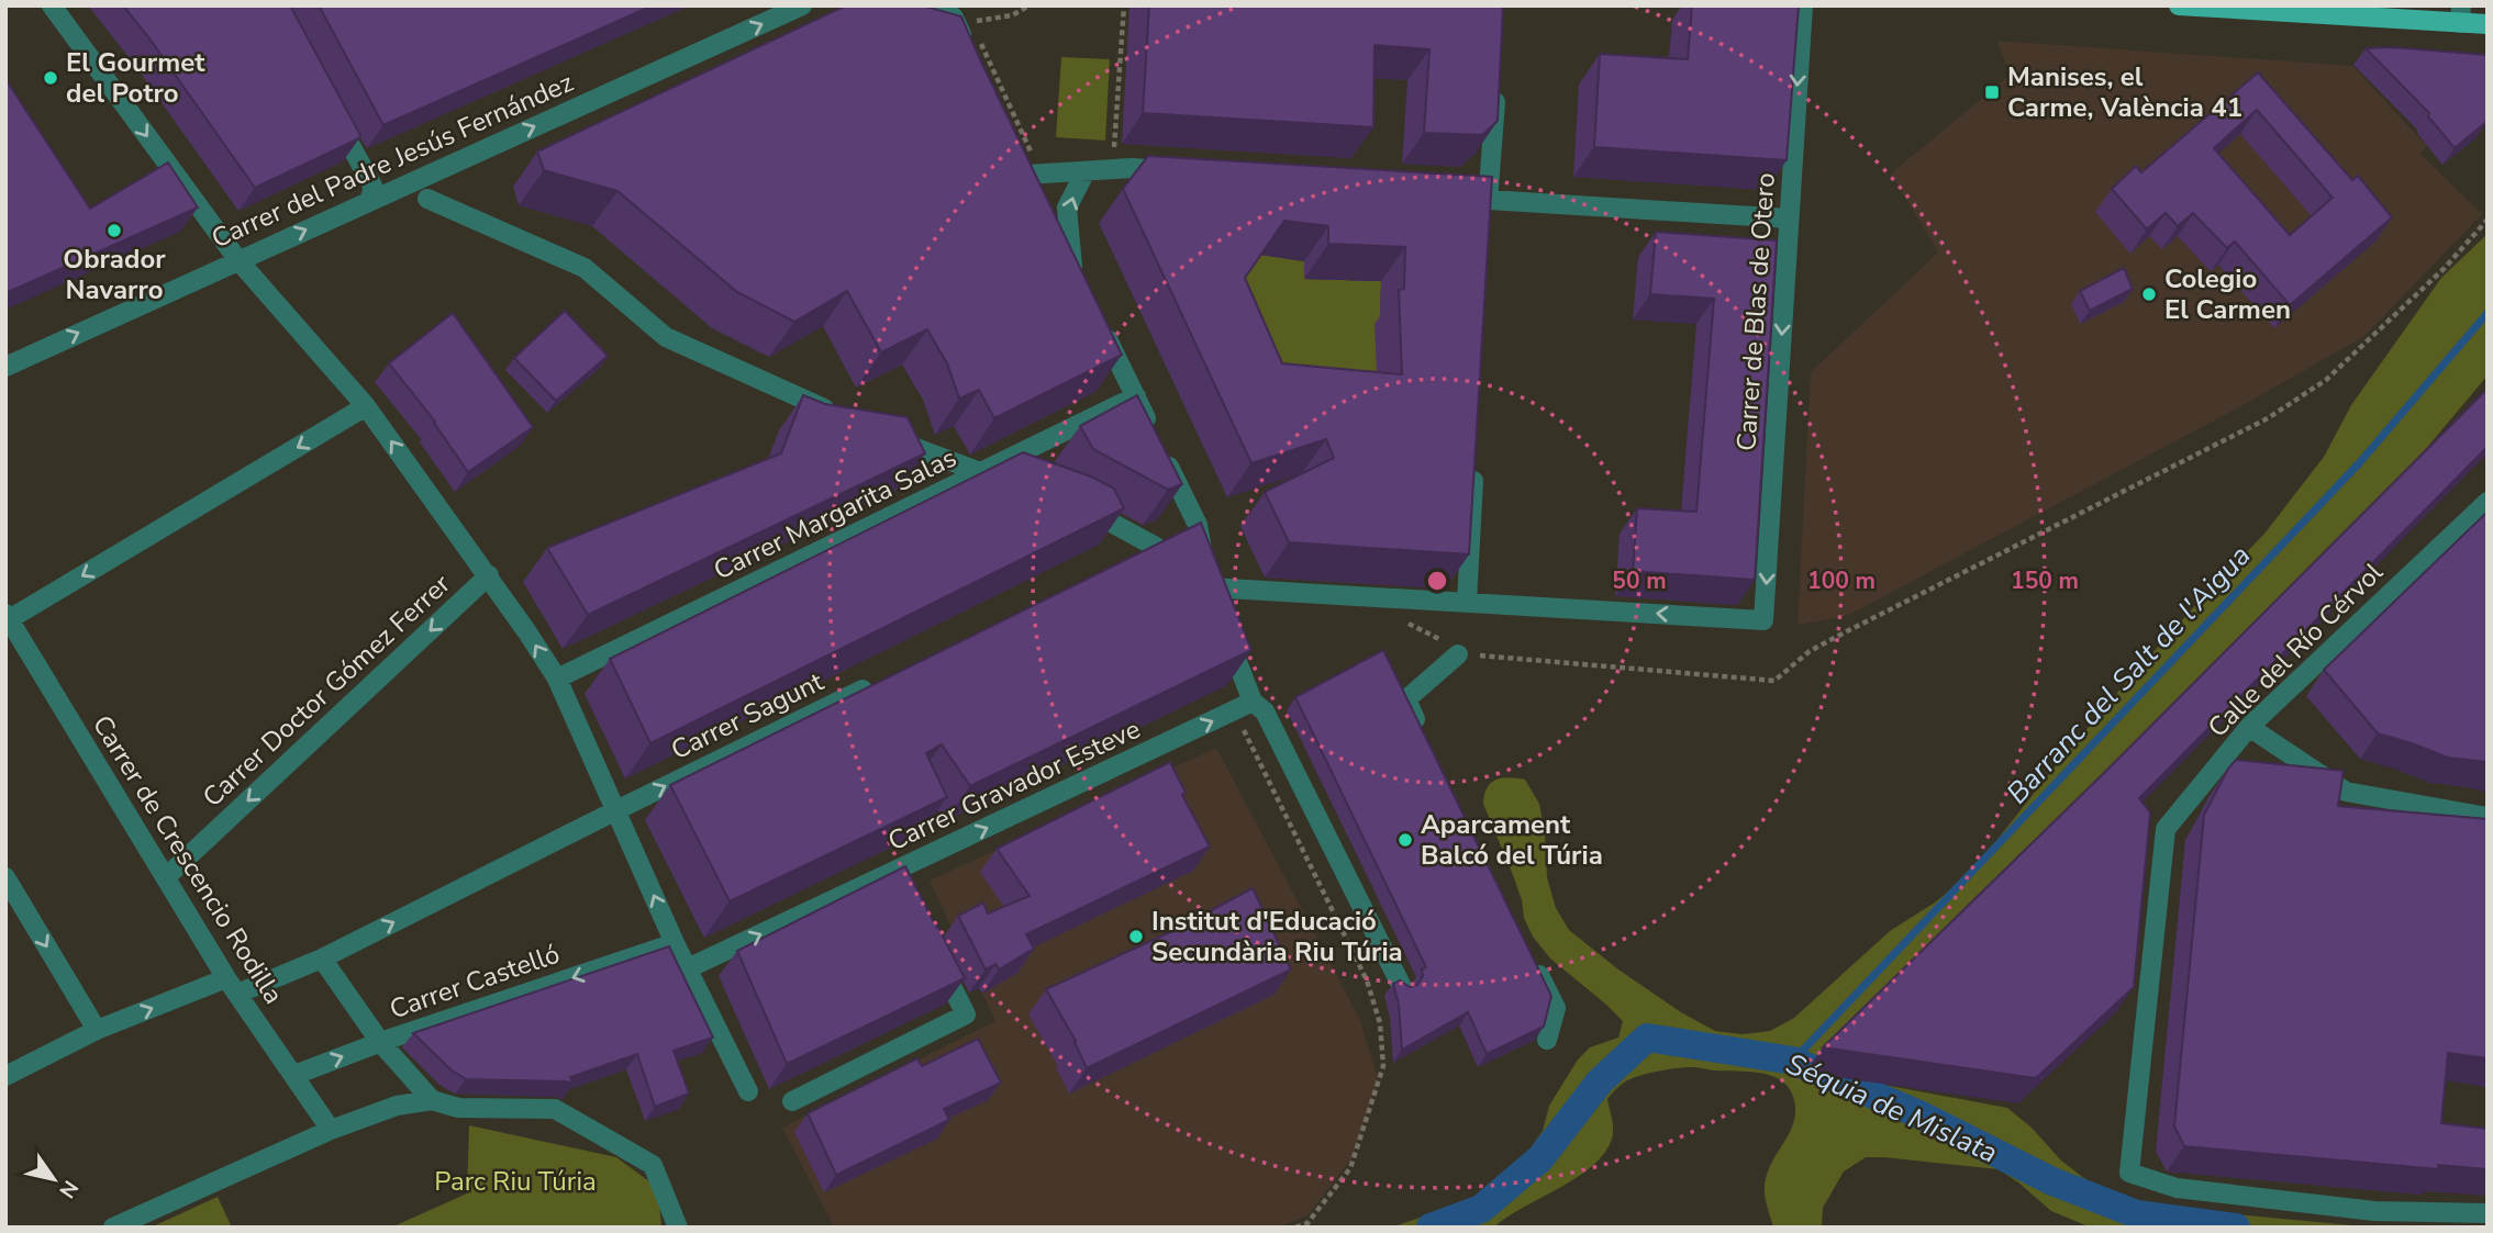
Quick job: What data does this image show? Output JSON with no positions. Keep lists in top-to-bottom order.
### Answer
{
  "streets": {
    "street": [
      "Carrer del Padre Jesús Fernández",
      "Carrer de Blas de Otero",
      "Carrer Margarita Salas",
      "Calle del Río Cérvol",
      "Carrer Doctor Gómez Ferrer",
      "Carrer Sagunt",
      "Carrer Gravador Esteve",
      "Carrer de Crescencio Rodilla",
      "Carrer Castelló"
    ]
  },
  "crossings": [
    ["Carrer Doctor Gómez Ferrer", "Carrer de Crescencio Rodilla"],
    ["Carrer Sagunt", "Carrer de Crescencio Rodilla"],
    ["Carrer de Crescencio Rodilla", "Carrer Castelló"]
  ],
  "one_way": [
    "Carrer del Padre Jesús Fernández",
    "Carrer Doctor Gómez Ferrer",
    "Carrer Sagunt",
    "Carrer Gravador Esteve"
  ],
  "water": ["Barranc del Salt de l'Aigua", "Séquia de Mislata"],
  "parks": ["Parc Riu Túria"],
  "places": {
    "other": [
      "El Gourmet del Potro",
      "Obrador Navarro",
      "Colegio El Carmen",
      "Aparcament Balcó del Túria",
      "Institut d'Educació Secundària Riu Túria"
    ],
    "transit": ["Manises, el Carme, València 41"]
  },
  "north": "bottom right",
  "rings": ["50 m", "100 m", "150 m"]
}
